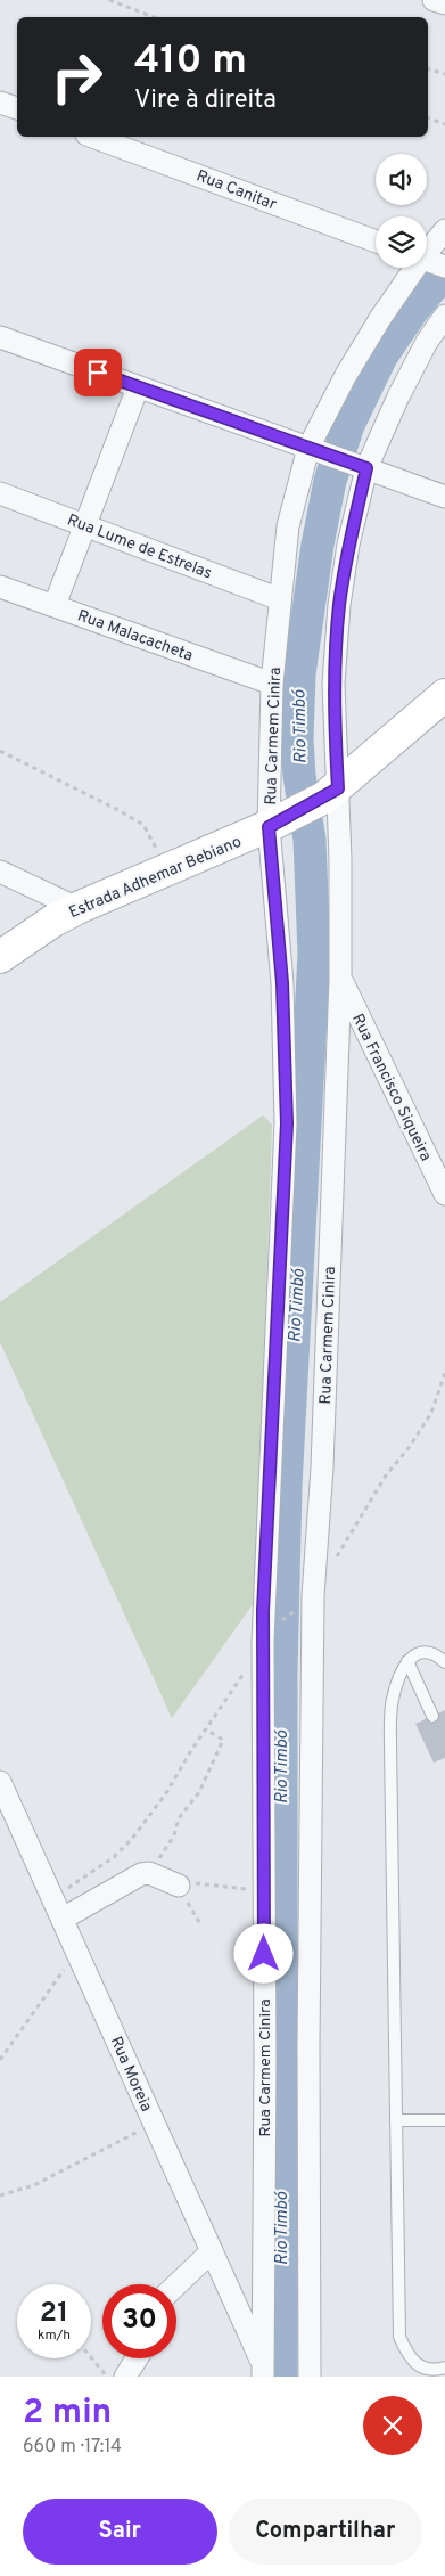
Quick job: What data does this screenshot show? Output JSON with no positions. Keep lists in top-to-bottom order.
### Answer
{
  "streets": {
    "main road": ["Estrada Adhemar Bebiano"],
    "street": [
      "Rua Canitar",
      "Rua Lume de Estrelas",
      "Rua Malacacheta",
      "Rua Carmem Cinira",
      "Rua Francisco Siqueira",
      "Rua Moreia"
    ]
  },
  "crossings": [
    ["Rua Lume de Estrelas", "Rua Carmem Cinira"],
    ["Rua Malacacheta", "Rua Carmem Cinira"],
    ["Rua Carmem Cinira", "Estrada Adhemar Bebiano"],
    ["Rua Carmem Cinira", "Rua Francisco Siqueira"],
    ["Rua Carmem Cinira", "Rua Moreia"]
  ],
  "water": ["Rio Timbó"],
  "page": {
    "turn": ["410 m", "Vire à direita"],
    "speed": "21 km/h",
    "limit": "30",
    "heading": ["2 min", "660 m · 17:14"],
    "buttons": ["Sair", "Compartilhar"]
  }
}
